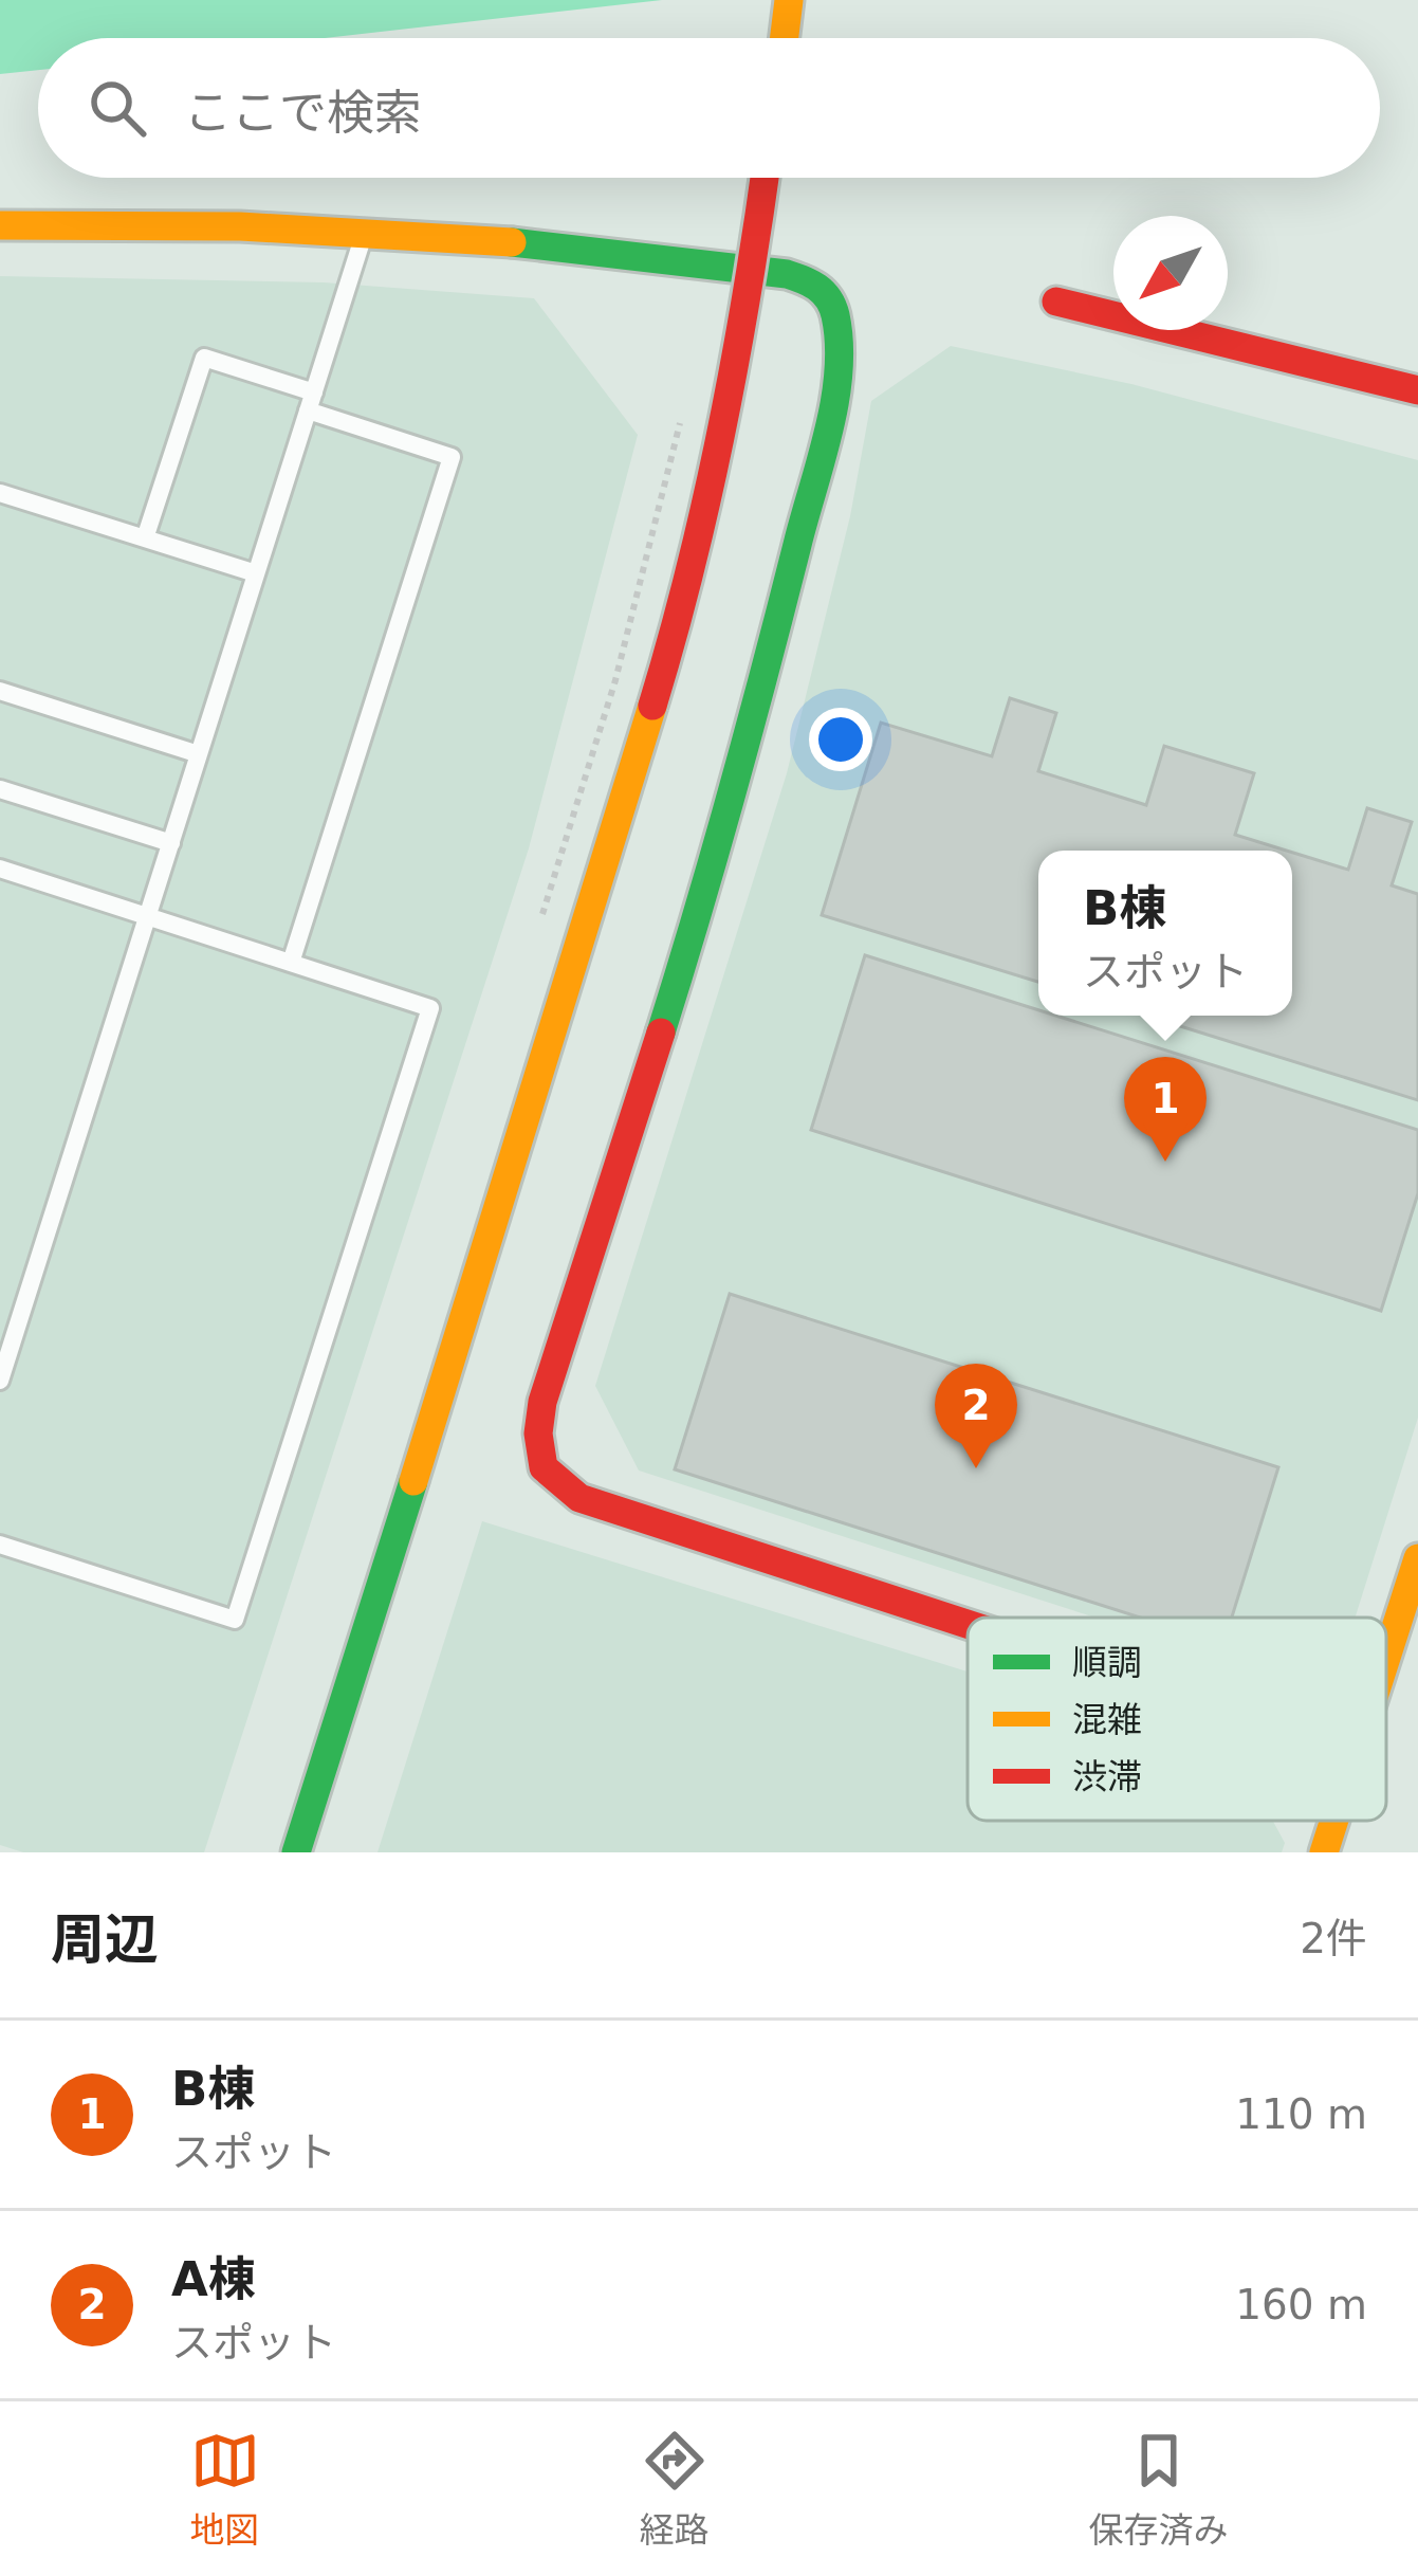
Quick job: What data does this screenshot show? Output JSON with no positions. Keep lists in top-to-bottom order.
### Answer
{
  "legend": ["順調", "混雑", "渋滞"],
  "north": "bottom left",
  "page": {
    "search": "ここで検索",
    "popup": ["B棟", "スポット"],
    "pins": ["1", "2"],
    "heading": ["周辺", "2件"],
    "list": [
      {
        "mark": "1",
        "name": "B棟",
        "note": "スポット",
        "value": "110 m"
      },
      {
        "mark": "2",
        "name": "A棟",
        "note": "スポット",
        "value": "160 m"
      }
    ],
    "nav": ["地図", "経路", "保存済み"]
  }
}
